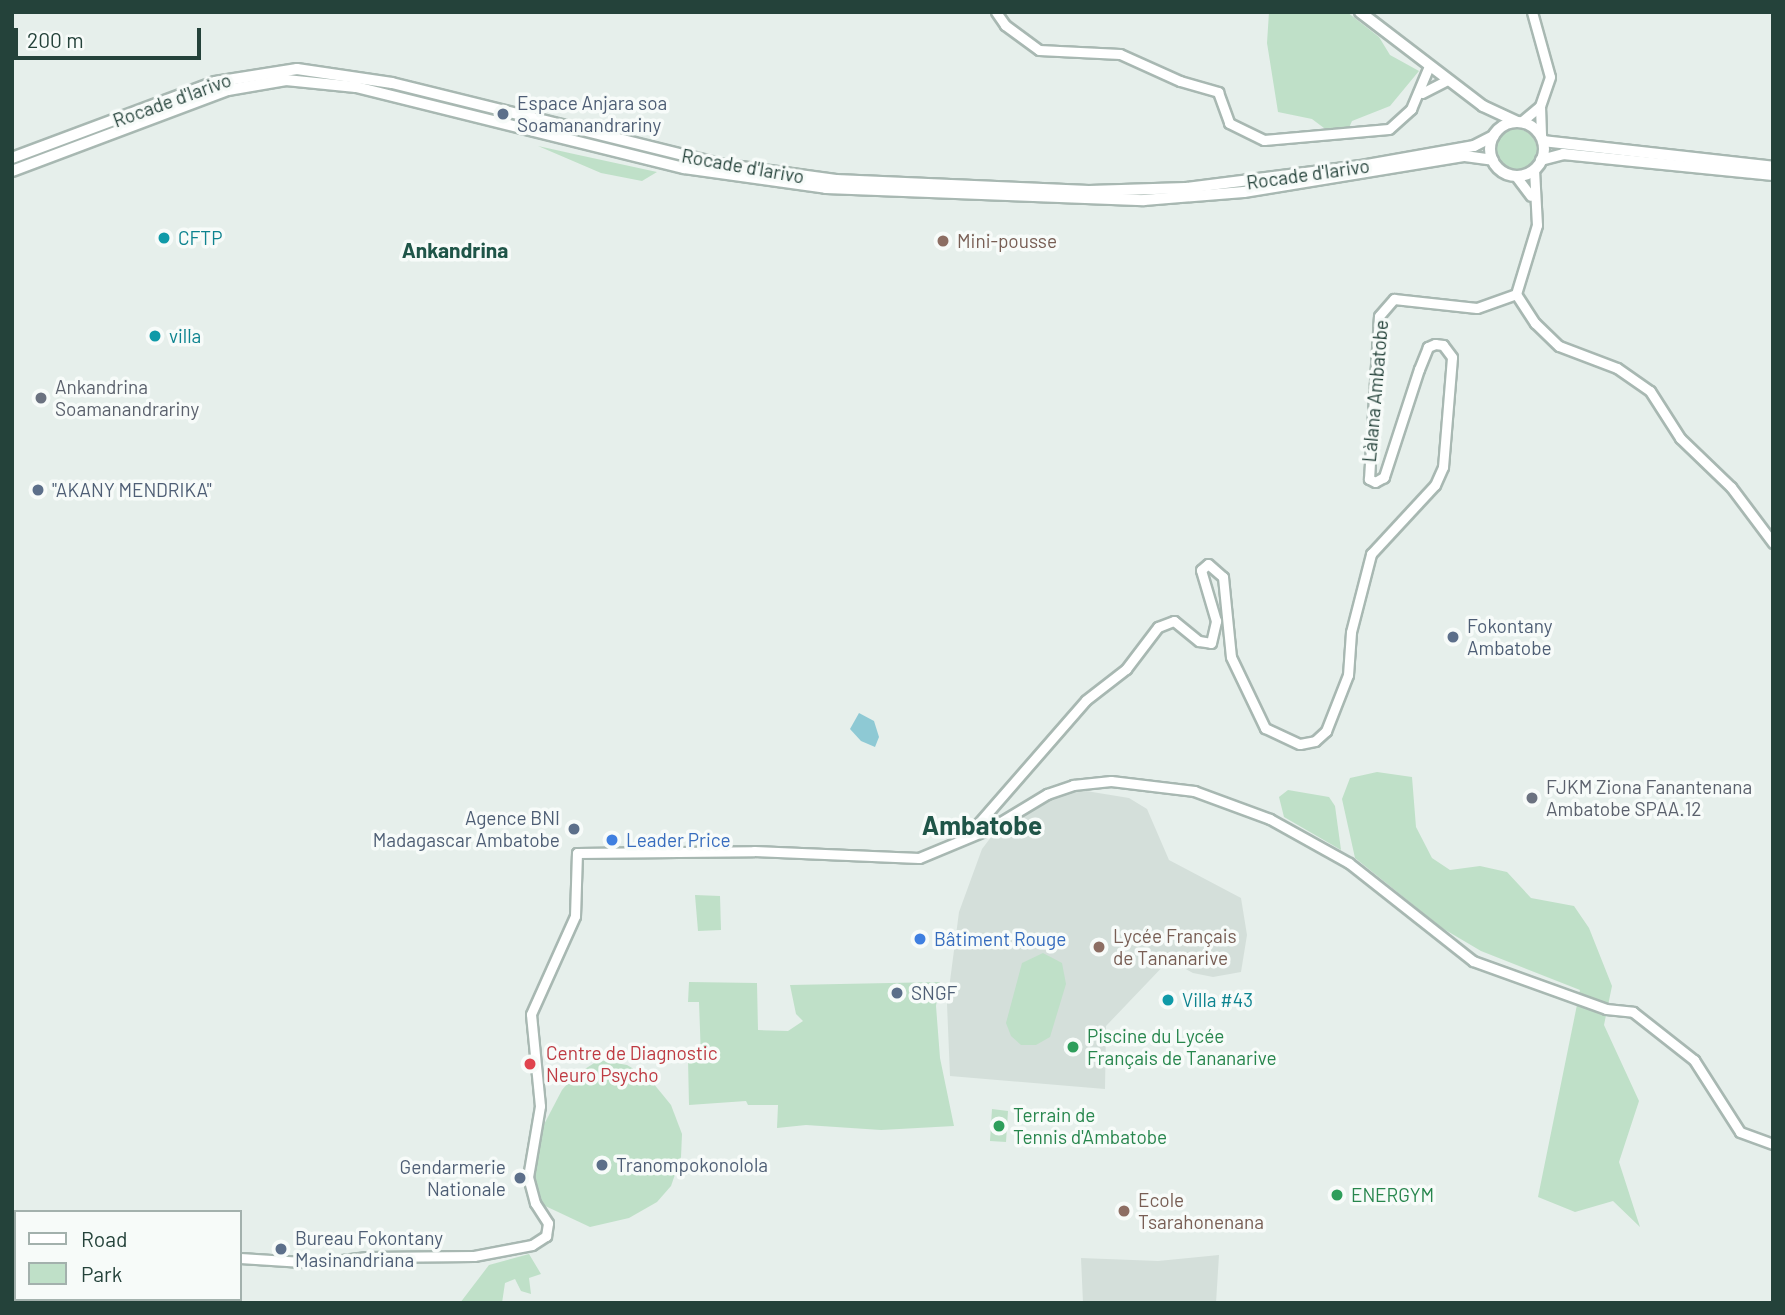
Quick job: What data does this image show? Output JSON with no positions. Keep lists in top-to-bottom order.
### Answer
{
  "streets": {
    "main road": ["Rocade d'Iarivo"],
    "street": ["Làlana Ambatobe"]
  },
  "districts": ["Ankandrina", "Ambatobe"],
  "places": [
    "Espace Anjara soa Soamanandrariny",
    "CFTP",
    "Mini-pousse",
    "villa",
    "Ankandrina Soamanandrariny",
    "\"AKANY MENDRIKA\"",
    "Fokontany Ambatobe",
    "FJKM Ziona Fanantenana Ambatobe SPAA.12",
    "Agence BNI Madagascar Ambatobe",
    "Leader Price",
    "Bâtiment Rouge",
    "Lycée Français de Tananarive",
    "SNGF",
    "Villa #43",
    "Piscine du Lycée Français de Tananarive",
    "Centre de Diagnostic Neuro Psycho",
    "Terrain de Tennis d'Ambatobe",
    "Tranompokonolola",
    "Gendarmerie Nationale",
    "ENERGYM",
    "Ecole Tsarahonenana",
    "Bureau Fokontany Masinandriana"
  ],
  "legend": ["Road", "Park"],
  "scale_bar": "200 m"
}
